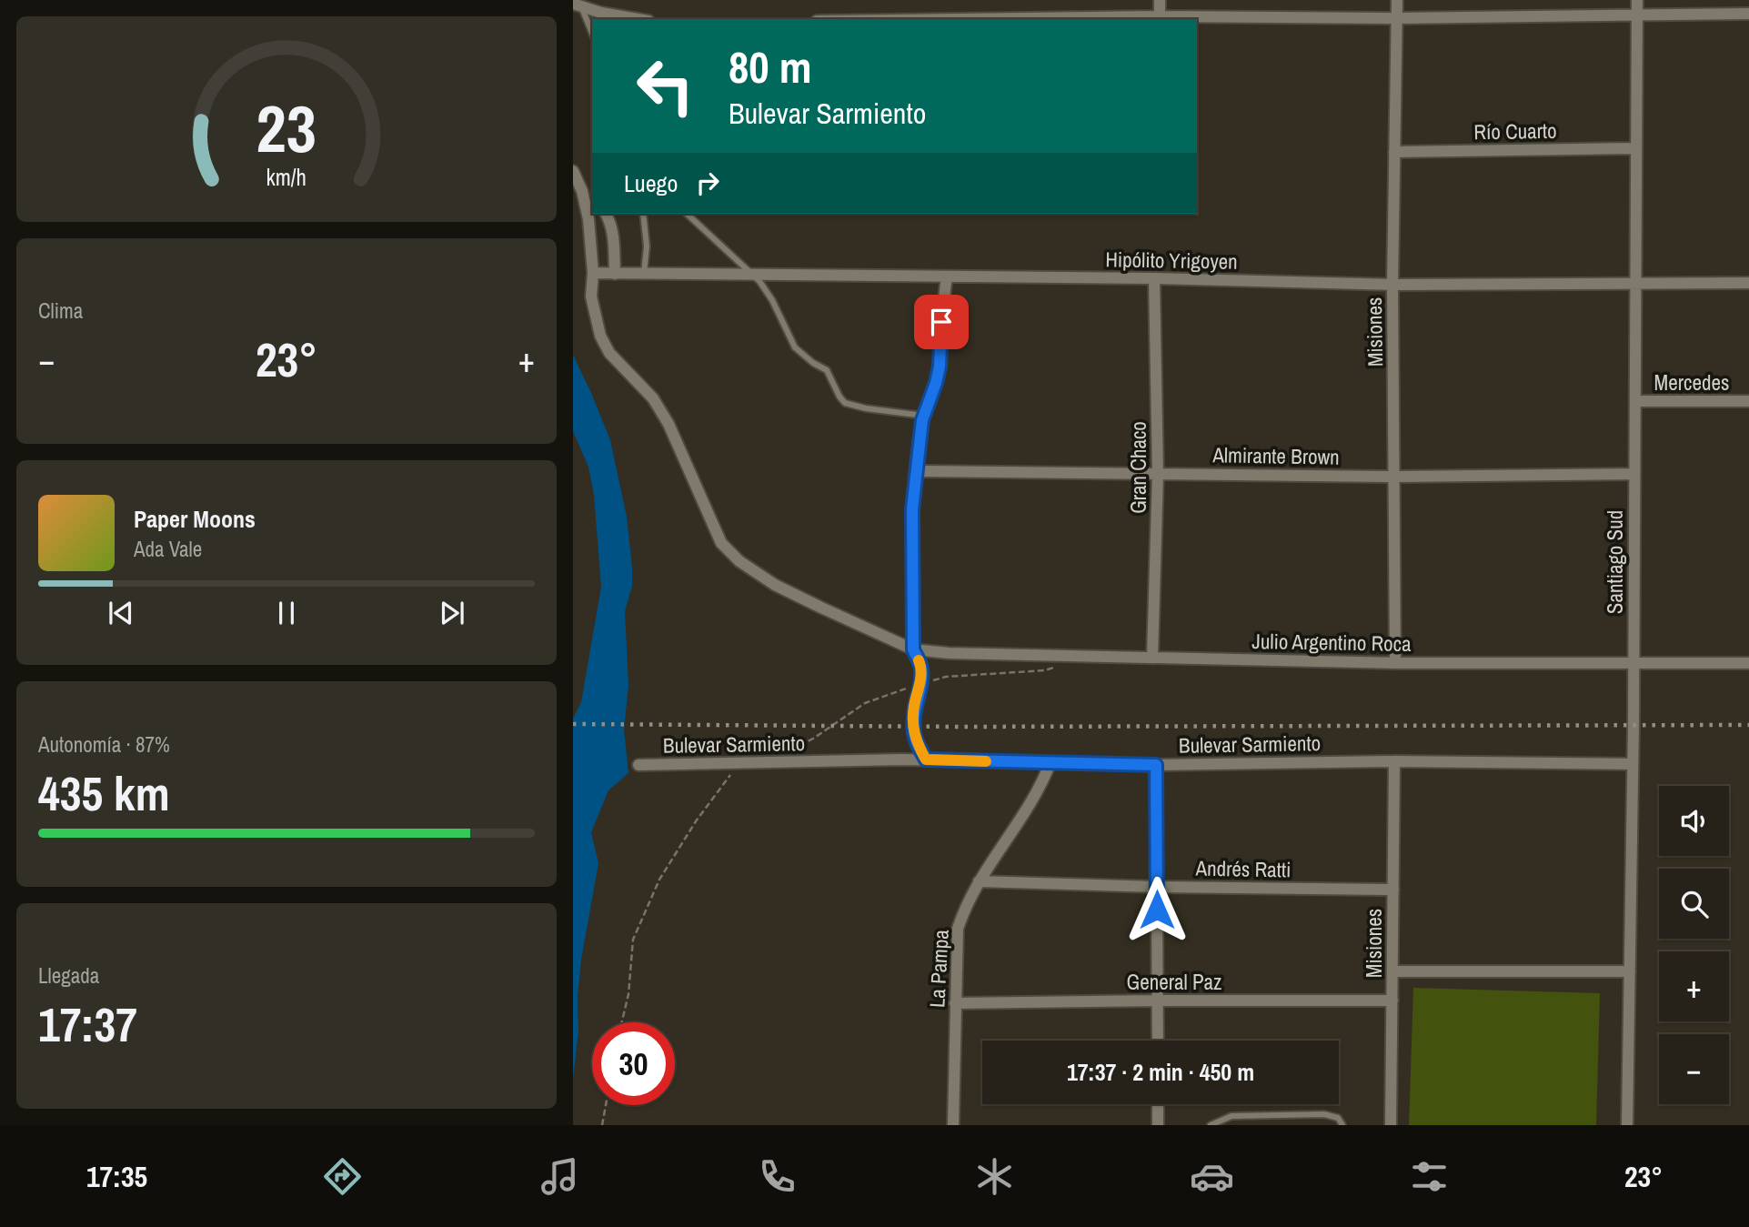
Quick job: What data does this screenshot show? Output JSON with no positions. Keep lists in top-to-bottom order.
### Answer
{
  "streets": {
    "street": [
      "Río Cuarto",
      "Hipólito Yrigoyen",
      "Misiones",
      "Mercedes",
      "Almirante Brown",
      "Gran Chaco",
      "Santiago Sud",
      "Julio Argentino Roca",
      "Bulevar Sarmiento",
      "Andrés Ratti",
      "La Pampa",
      "General Paz"
    ]
  },
  "crossings": [
    ["Río Cuarto", "Misiones"],
    ["Río Cuarto", "Santiago Sud"],
    ["Hipólito Yrigoyen", "Misiones"],
    ["Hipólito Yrigoyen", "Gran Chaco"],
    ["Hipólito Yrigoyen", "Santiago Sud"],
    ["Hipólito Yrigoyen", "Julio Argentino Roca"],
    ["Misiones", "Almirante Brown"],
    ["Misiones", "Julio Argentino Roca"],
    ["Misiones", "Bulevar Sarmiento"],
    ["Misiones", "Andrés Ratti"],
    ["Misiones", "General Paz"],
    ["Mercedes", "Santiago Sud"],
    ["Almirante Brown", "Gran Chaco"],
    ["Almirante Brown", "Santiago Sud"],
    ["Gran Chaco", "Julio Argentino Roca"],
    ["Santiago Sud", "Julio Argentino Roca"],
    ["Santiago Sud", "Bulevar Sarmiento"],
    ["Bulevar Sarmiento", "La Pampa"],
    ["Andrés Ratti", "La Pampa"],
    ["La Pampa", "General Paz"]
  ],
  "page": {
    "turn": ["80 m", "Bulevar Sarmiento"],
    "then": "Luego",
    "tile": [
      "Clima",
      ["Autonomía · 87%", "435 km"],
      ["Llegada", "17:37"]
    ],
    "heat": ["−", "23°", "+"],
    "song": ["Paper Moons", "Ada Vale"],
    "map_buttons": ["+", "−"],
    "limit": "30",
    "trip": "17:37 · 2 min · 450 m",
    "tabs": ["17:35", "23°"],
    "gauge": ["23", "km/h"]
  }
}
